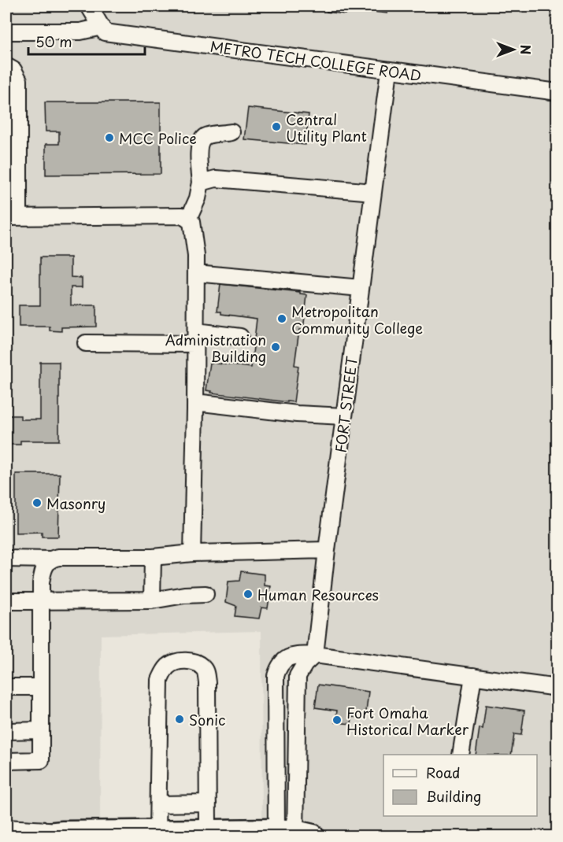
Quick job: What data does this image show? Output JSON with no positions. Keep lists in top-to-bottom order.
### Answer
{
  "streets": {
    "street": ["METRO TECH COLLEGE ROAD", "FORT STREET"]
  },
  "crossings": [
    ["METRO TECH COLLEGE ROAD", "FORT STREET"]
  ],
  "places": [
    "Central Utility Plant",
    "MCC Police",
    "Metropolitan Community College",
    "Administration Building",
    "Masonry",
    "Human Resources",
    "Sonic",
    "Fort Omaha Historical Marker"
  ],
  "legend": ["Road", "Building"],
  "scale_bar": "50 m",
  "north": "right"
}
